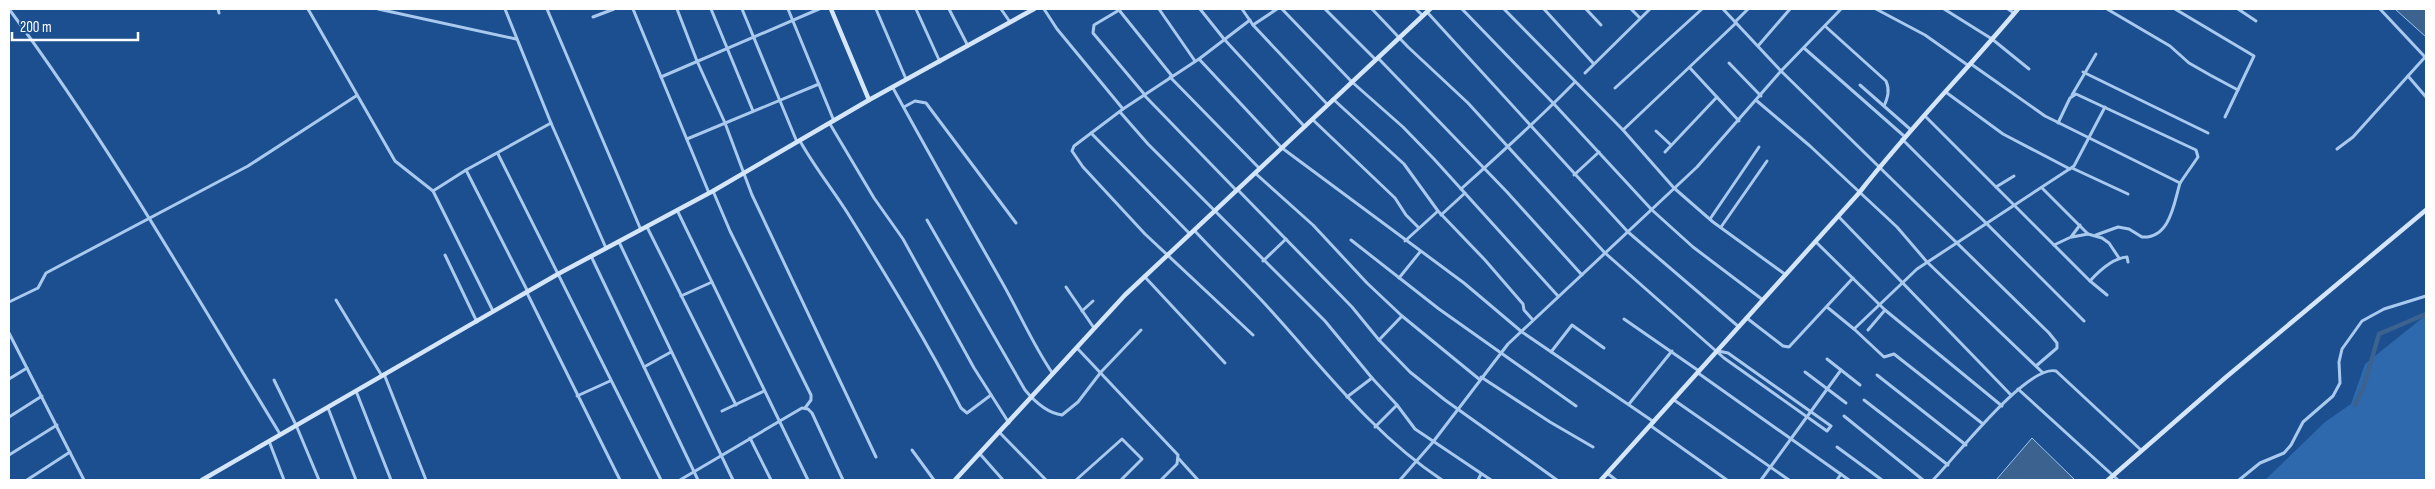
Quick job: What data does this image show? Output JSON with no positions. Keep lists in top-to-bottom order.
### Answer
{
  "scale_bar": "200 m"
}
